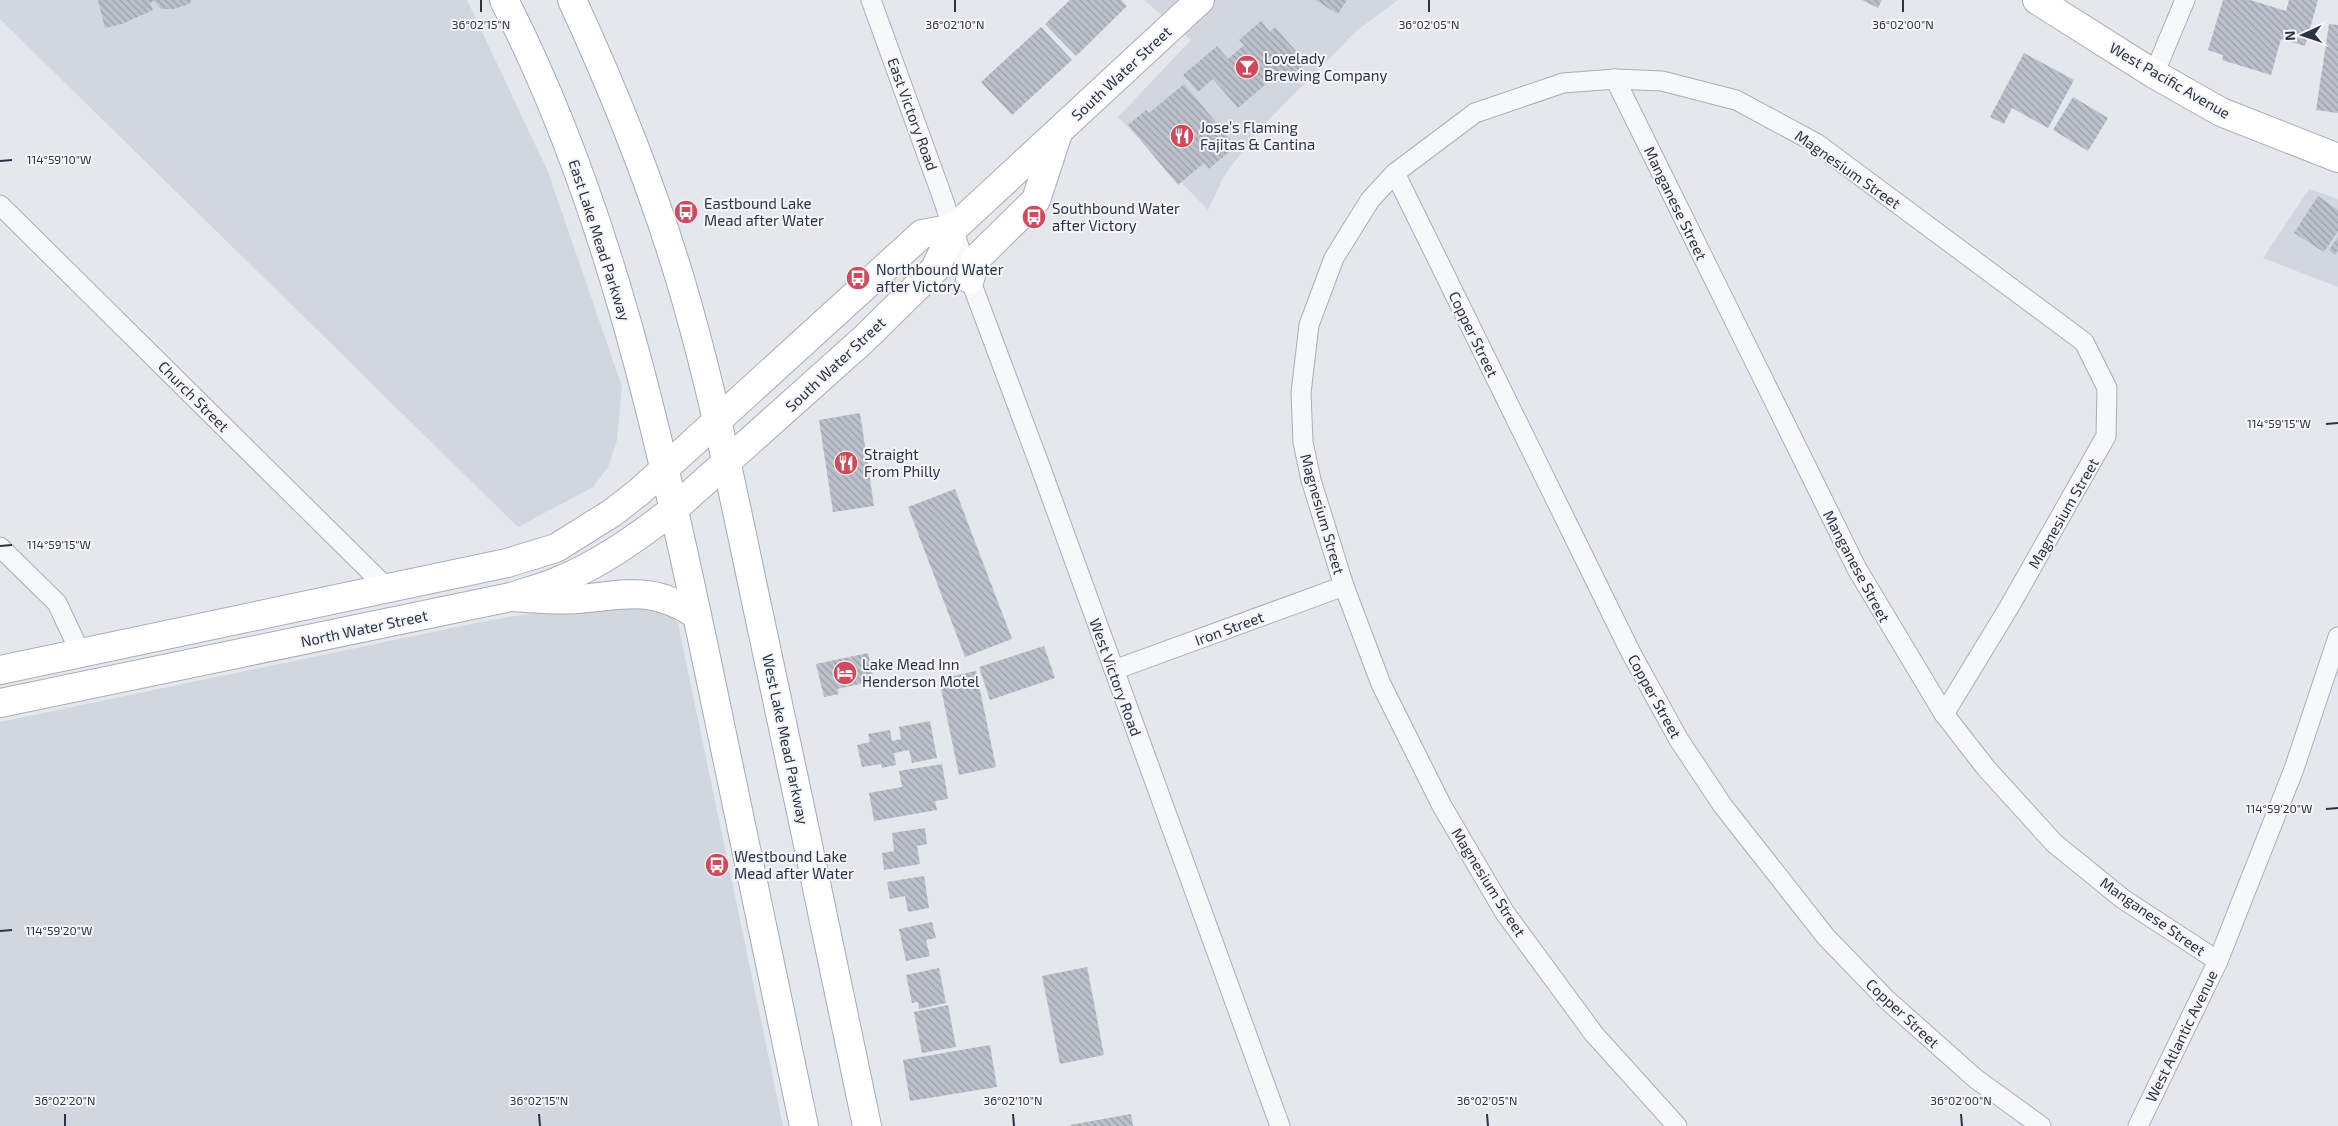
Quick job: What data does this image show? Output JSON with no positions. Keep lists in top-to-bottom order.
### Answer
{
  "streets": {
    "main road": [
      "South Water Street",
      "West Pacific Avenue",
      "East Lake Mead Parkway",
      "North Water Street",
      "West Lake Mead Parkway"
    ],
    "street": [
      "East Victory Road",
      "Magnesium Street",
      "Manganese Street",
      "Copper Street",
      "Church Street",
      "Iron Street",
      "West Victory Road",
      "West Atlantic Avenue"
    ]
  },
  "crossings": [
    ["South Water Street", "East Victory Road"],
    ["South Water Street", "North Water Street"],
    ["South Water Street", "West Victory Road"],
    ["South Water Street", "West Lake Mead Parkway"],
    ["East Victory Road", "West Victory Road"],
    ["Magnesium Street", "Manganese Street"],
    ["Magnesium Street", "Copper Street"],
    ["Magnesium Street", "Iron Street"],
    ["Manganese Street", "West Atlantic Avenue"],
    ["East Lake Mead Parkway", "North Water Street"],
    ["Church Street", "North Water Street"],
    ["Iron Street", "West Victory Road"]
  ],
  "places": {
    "bar": ["Lovelady Brewing Company"],
    "restaurant": ["Jose’s Flaming Fajitas & Cantina", "Straight From Philly"],
    "bus stop": [
      "Eastbound Lake Mead after Water",
      "Southbound Water after Victory",
      "Northbound Water after Victory",
      "Westbound Lake Mead after Water"
    ],
    "hotel": ["Lake Mead Inn Henderson Motel"]
  },
  "north": "left",
  "coordinates": [
    "36°02'15\"N",
    "36°02'10\"N",
    "36°02'05\"N",
    "36°02'00\"N",
    "114°59'10\"W",
    "114°59'15\"W",
    "114°59'20\"W",
    "36°02'20\"N"
  ]
}
